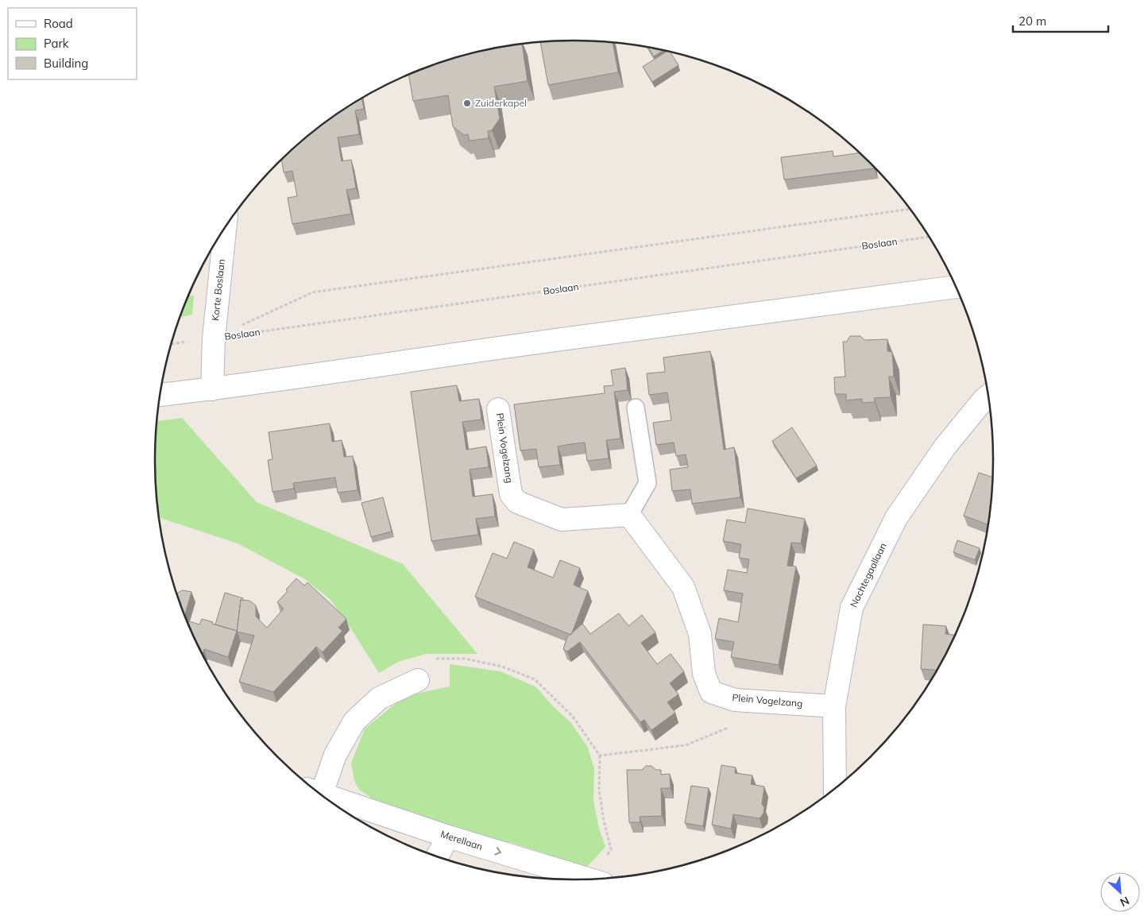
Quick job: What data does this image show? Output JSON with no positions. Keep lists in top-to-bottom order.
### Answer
{
  "streets": {
    "street": [
      "Korte Boslaan",
      "Plein Vogelzang",
      "Nachtegaallaan",
      "Merellaan"
    ],
    "path": ["Boslaan"]
  },
  "crossings": [
    ["Boslaan", "Korte Boslaan"],
    ["Plein Vogelzang", "Nachtegaallaan"]
  ],
  "places": ["Zuiderkapel"],
  "legend": ["Road", "Park", "Building"],
  "scale_bar": "20 m",
  "north": "bottom right"
}
